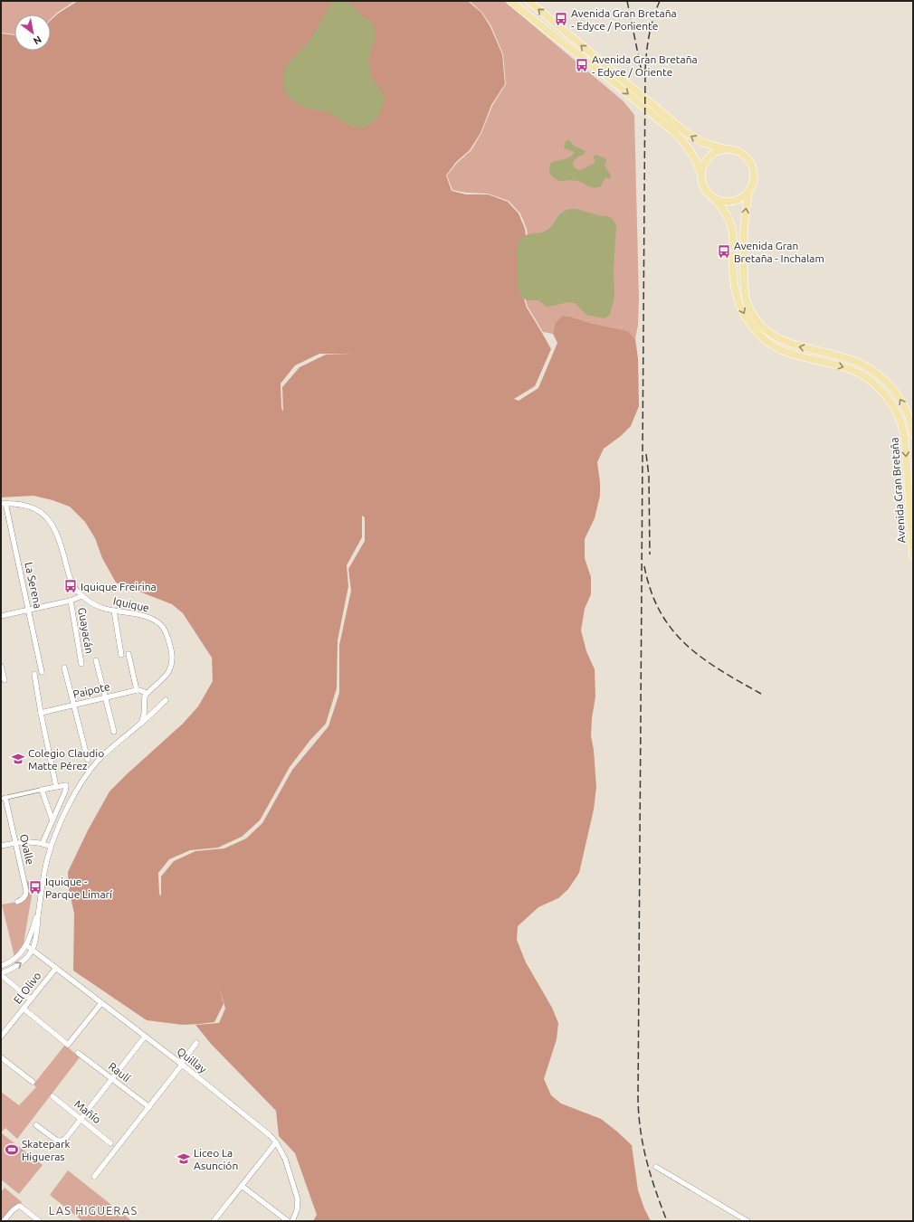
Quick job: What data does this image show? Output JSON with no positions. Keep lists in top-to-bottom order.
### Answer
{
  "streets": {
    "main road": ["Avenida Gran Bretaña"],
    "street": [
      "La Serena",
      "Iquique",
      "Guayacán",
      "Paipote",
      "Ovalle",
      "El Olivo",
      "Quillay",
      "Raulí",
      "Mañío"
    ]
  },
  "crossings": [
    ["La Serena", "Iquique"],
    ["Iquique", "Paipote"],
    ["El Olivo", "Quillay"]
  ],
  "districts": ["LAS HIGUERAS"],
  "places": {
    "bus stop": [
      "Avenida Gran Bretaña - Edyce / Poniente",
      "Avenida Gran Bretaña - Edyce / Oriente",
      "Avenida Gran Bretaña - Inchalam",
      "Iquique Freirina",
      "Iquique - Parque Limarí"
    ],
    "school or university": ["Colegio Claudio Matte Pérez", "Liceo La Asunción"],
    "sports": ["Skatepark Higueras"]
  },
  "north": "bottom right"
}
